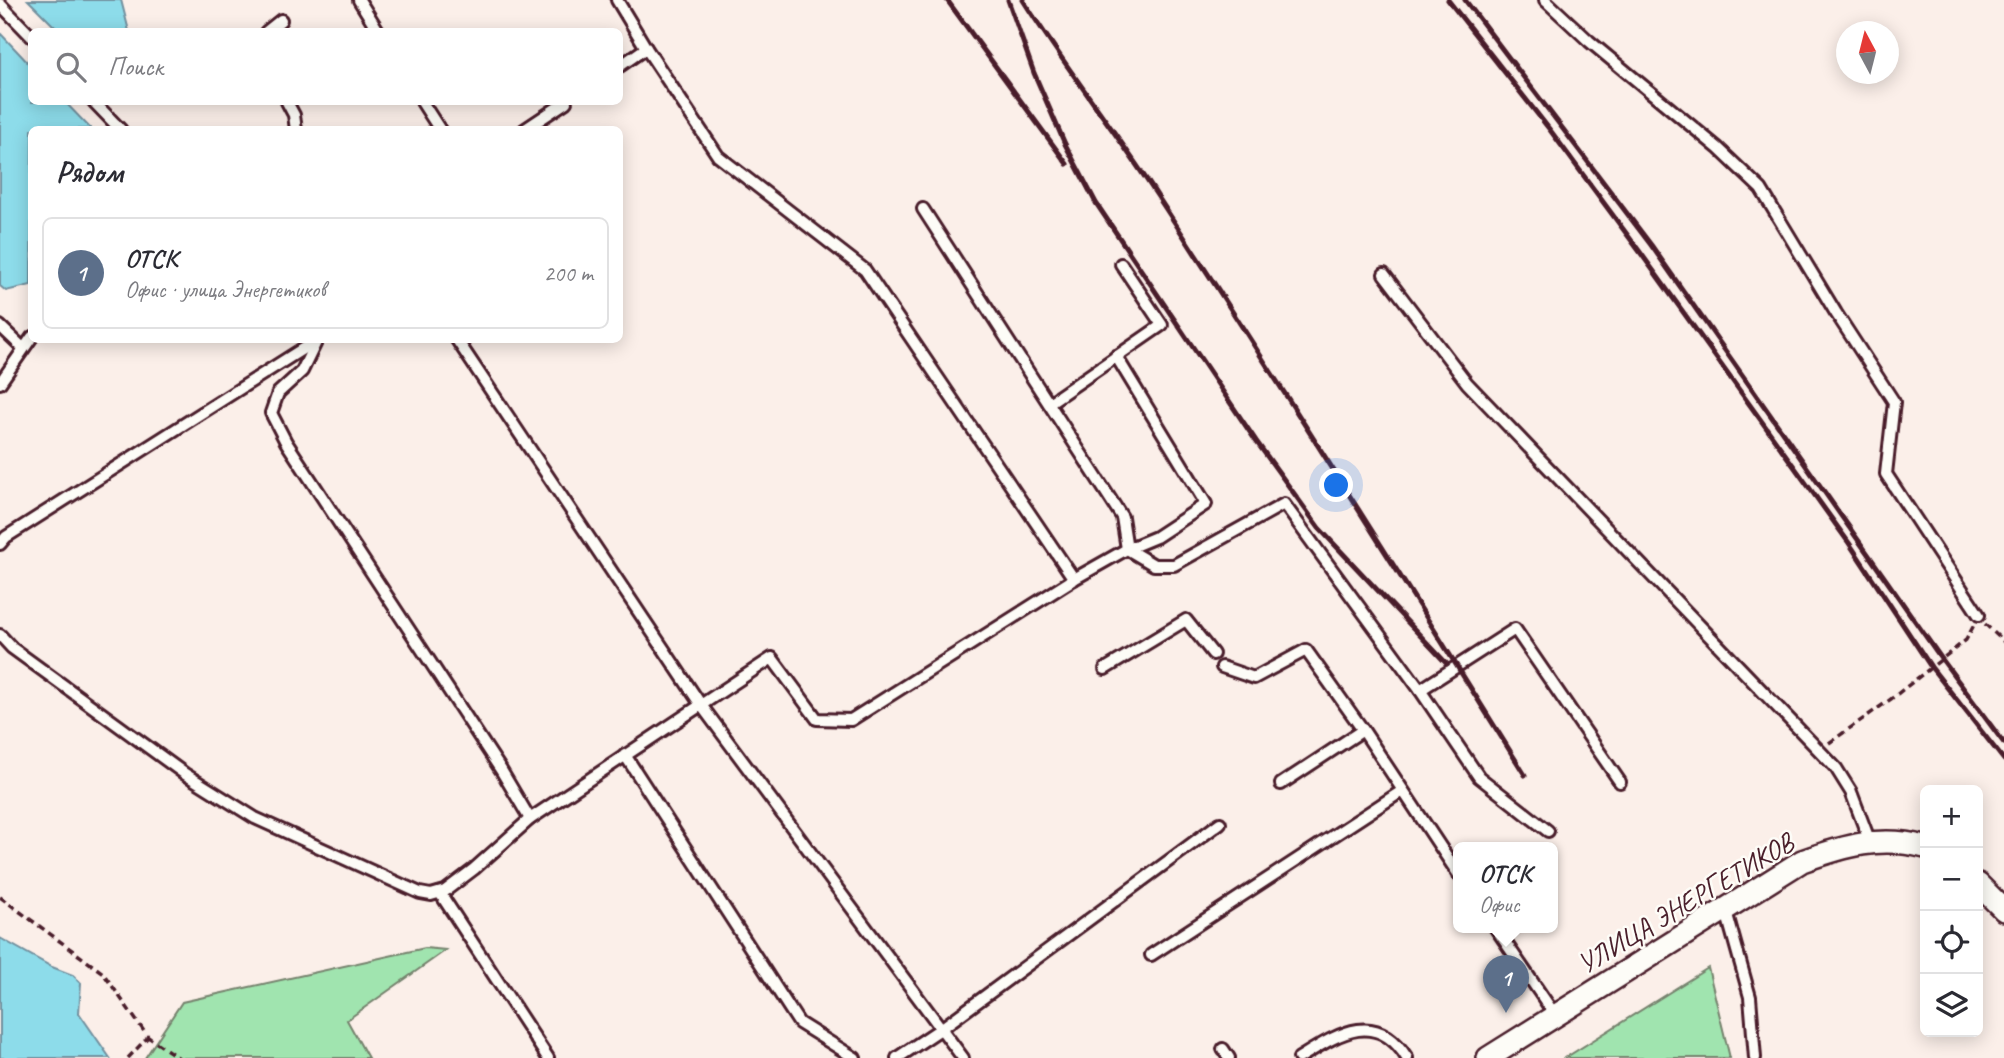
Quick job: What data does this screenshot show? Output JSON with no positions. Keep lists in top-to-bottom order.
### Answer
{
  "streets": {
    "street": ["УЛИЦА ЭНЕРГЕТИКОВ"]
  },
  "north": "top",
  "page": {
    "search": "Поиск",
    "heading": "Рядом",
    "list": [
      {
        "mark": "1",
        "name": "ОТСК",
        "note": "Офис · улица Энергетиков",
        "value": "200 m"
      }
    ],
    "map_buttons": ["+", "−"],
    "popup": ["ОТСК", "Офис"],
    "pins": "1"
  }
}
